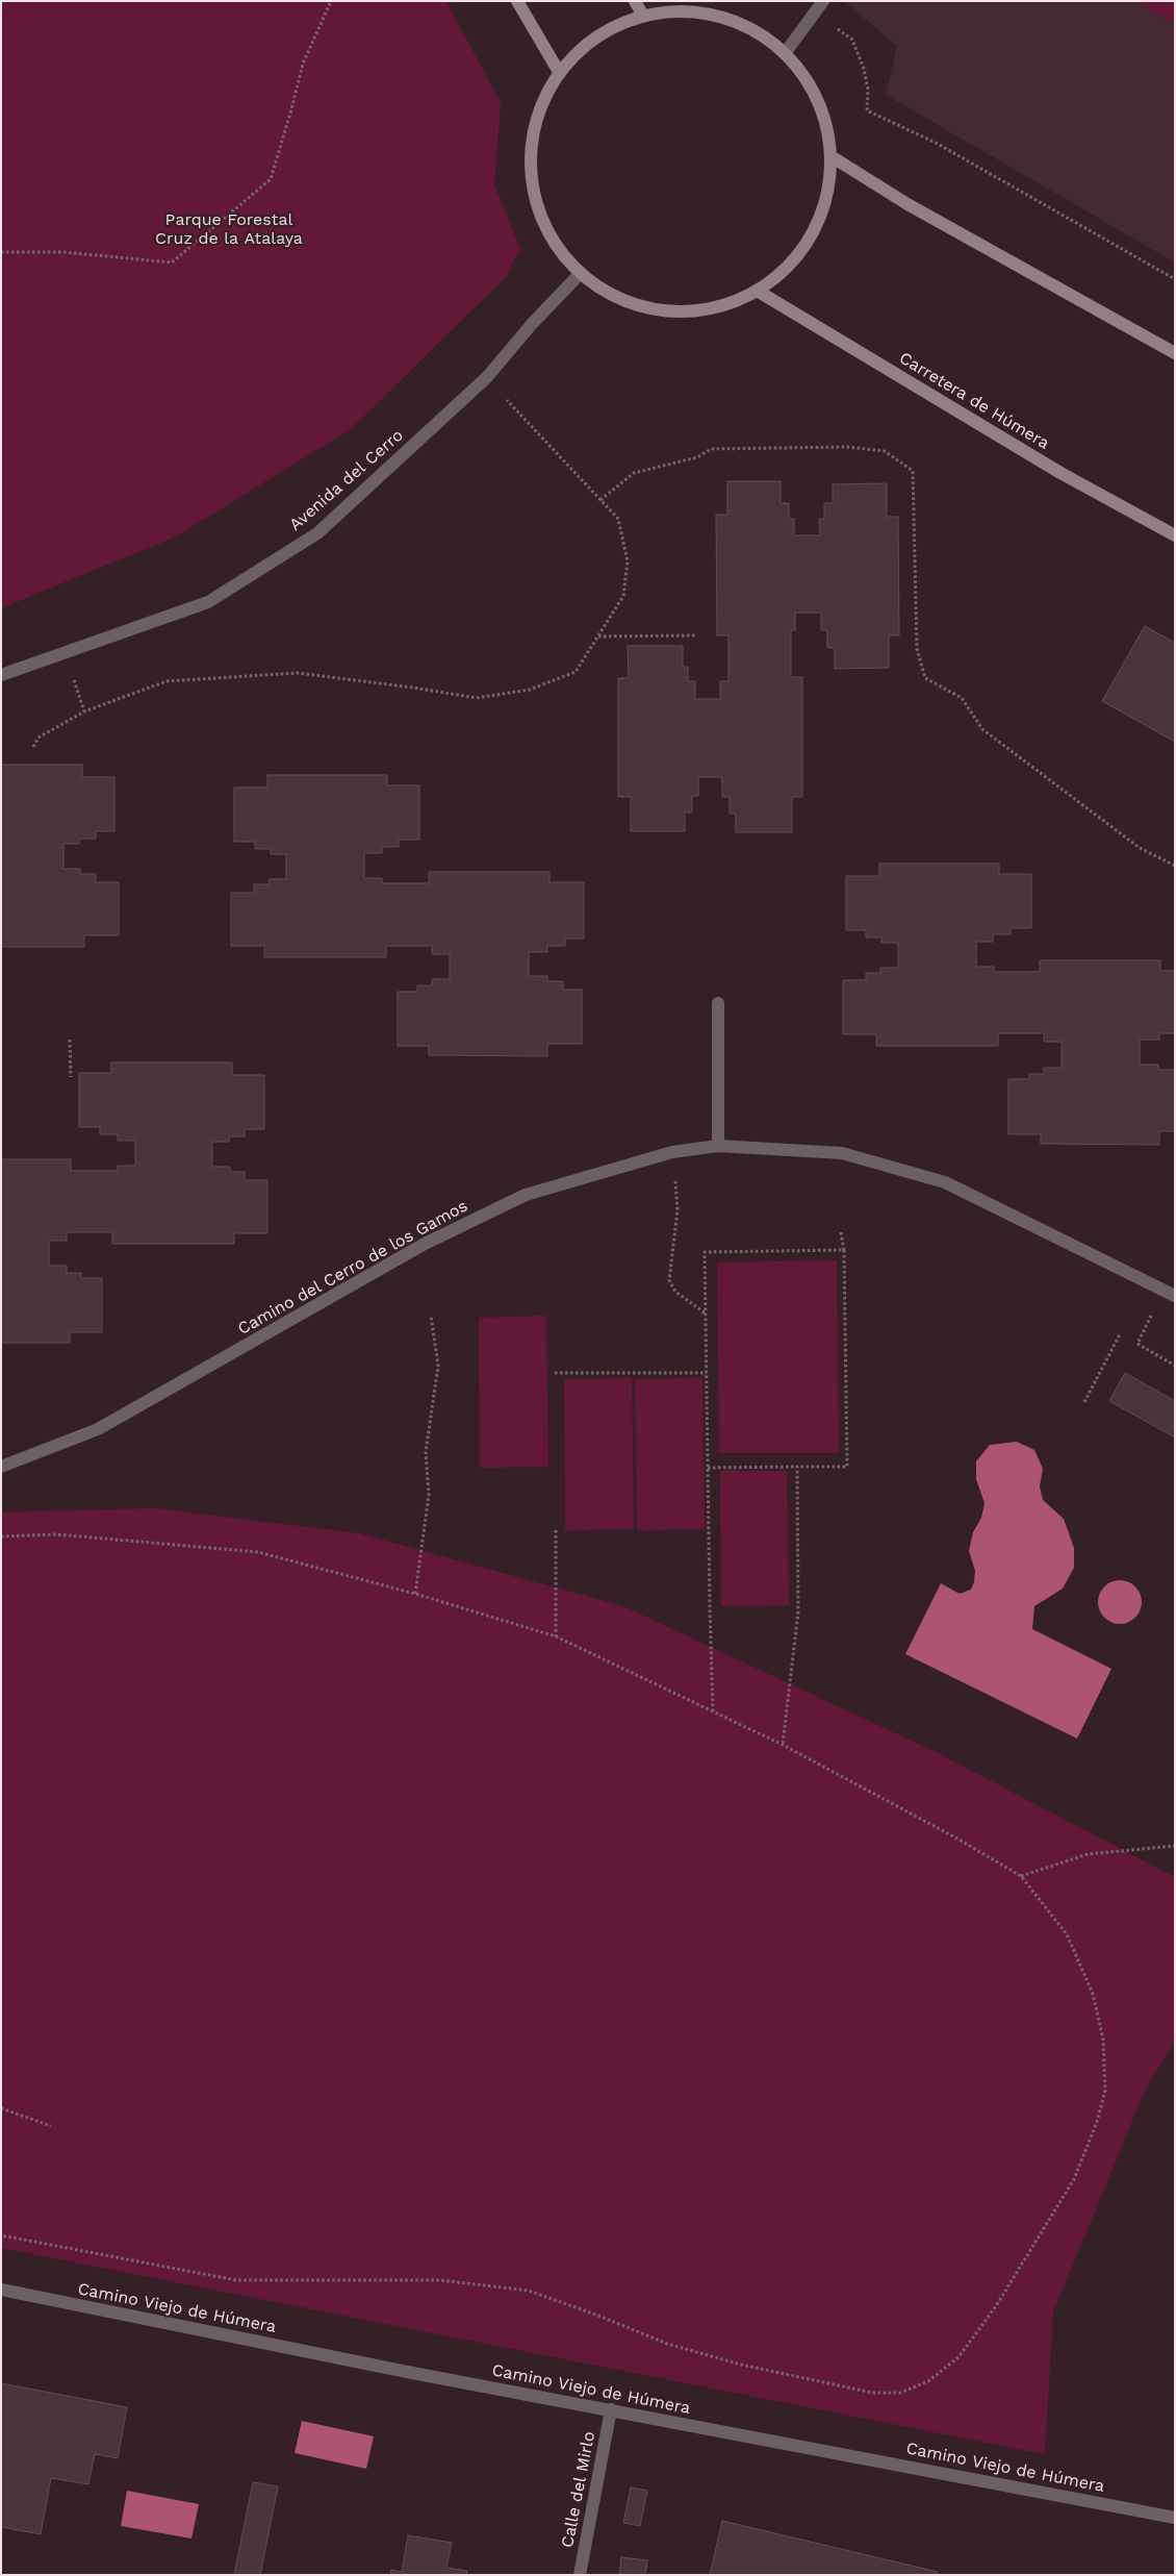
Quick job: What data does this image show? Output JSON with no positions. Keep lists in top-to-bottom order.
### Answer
{
  "streets": {
    "street": [
      "Carretera de Húmera",
      "Avenida del Cerro",
      "Camino del Cerro de los Gamos",
      "Camino Viejo de Húmera",
      "Calle del Mirlo"
    ]
  },
  "crossings": [
    ["Camino Viejo de Húmera", "Calle del Mirlo"]
  ],
  "parks": ["Parque Forestal Cruz de la Atalaya"]
}
